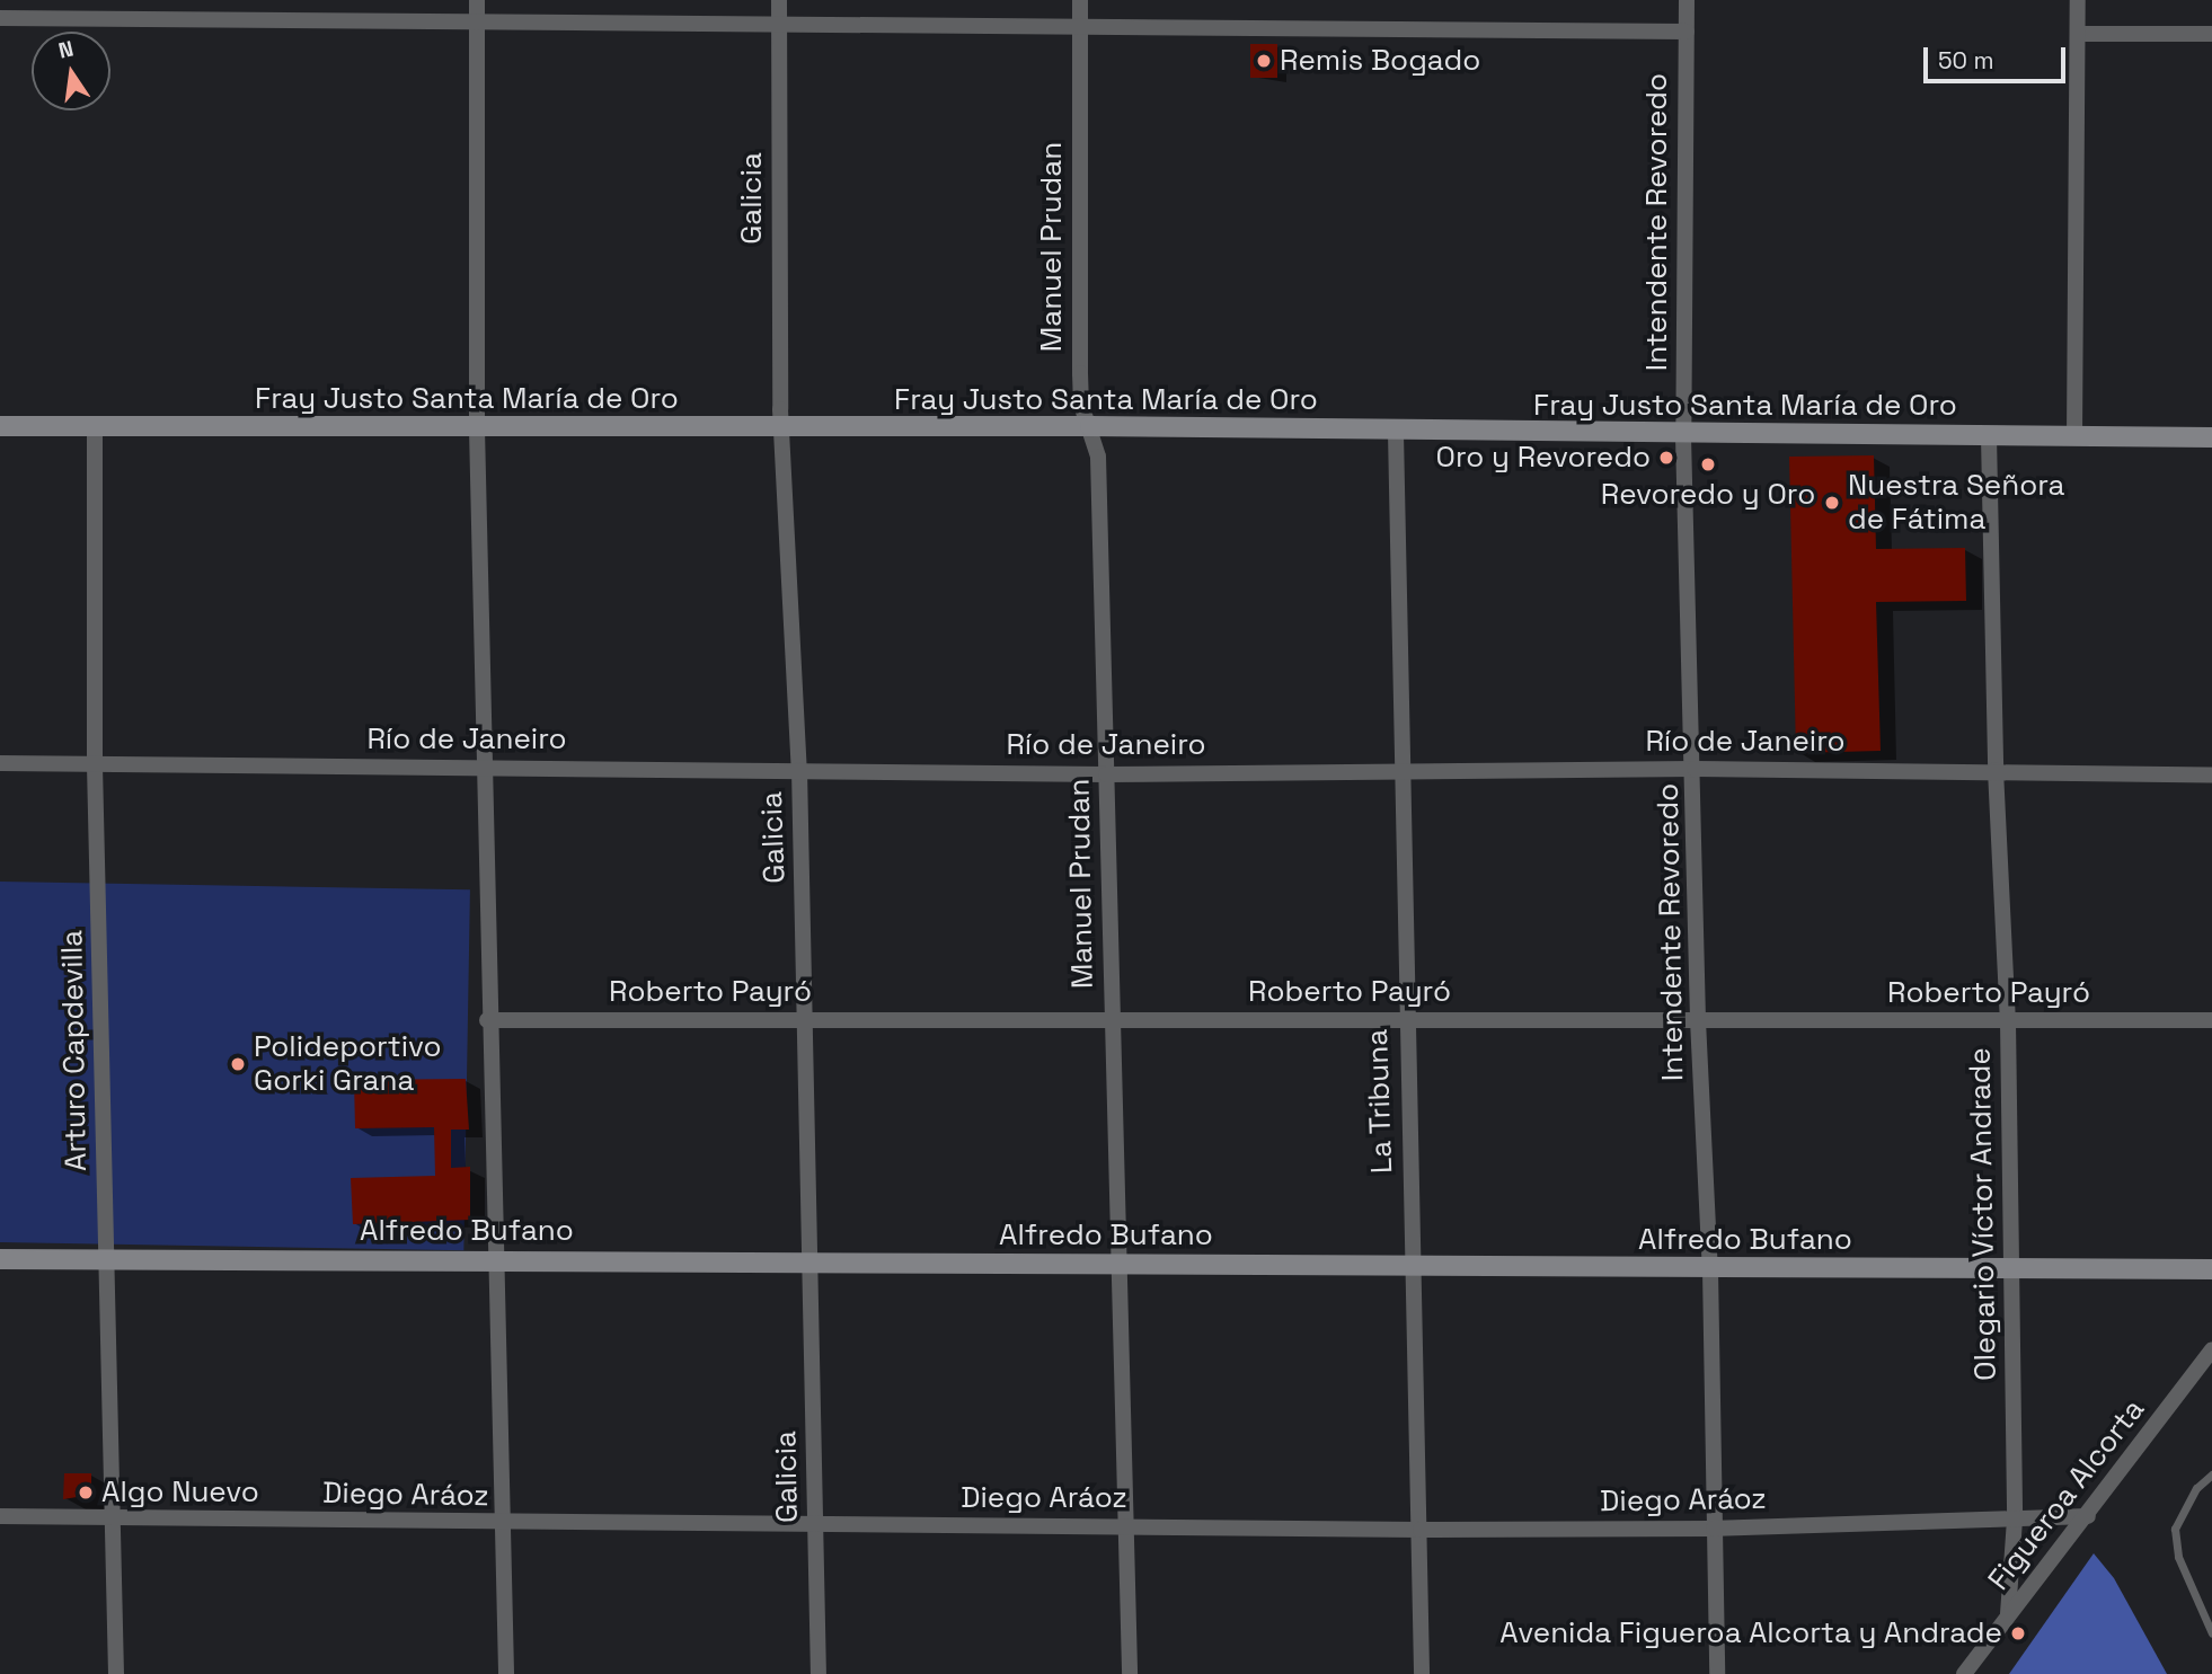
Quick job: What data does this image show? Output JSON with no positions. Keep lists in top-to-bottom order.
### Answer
{
  "streets": {
    "street": [
      "Galicia",
      "Intendente Revoredo",
      "Manuel Prudan",
      "Fray Justo Santa María de Oro",
      "Río de Janeiro",
      "Roberto Payró",
      "Arturo Capdevilla",
      "La Tribuna",
      "Olegario Víctor Andrade",
      "Alfredo Bufano",
      "Diego Aráoz",
      "Figueroa Alcorta"
    ]
  },
  "crossings": [
    ["Galicia", "Fray Justo Santa María de Oro"],
    ["Galicia", "Río de Janeiro"],
    ["Galicia", "Roberto Payró"],
    ["Galicia", "Alfredo Bufano"],
    ["Galicia", "Diego Aráoz"],
    ["Intendente Revoredo", "Fray Justo Santa María de Oro"],
    ["Intendente Revoredo", "Río de Janeiro"],
    ["Intendente Revoredo", "Roberto Payró"],
    ["Intendente Revoredo", "Alfredo Bufano"],
    ["Intendente Revoredo", "Diego Aráoz"],
    ["Manuel Prudan", "Fray Justo Santa María de Oro"],
    ["Manuel Prudan", "Río de Janeiro"],
    ["Manuel Prudan", "Roberto Payró"],
    ["Manuel Prudan", "Alfredo Bufano"],
    ["Manuel Prudan", "Diego Aráoz"],
    ["Fray Justo Santa María de Oro", "Arturo Capdevilla"],
    ["Fray Justo Santa María de Oro", "La Tribuna"],
    ["Fray Justo Santa María de Oro", "Olegario Víctor Andrade"],
    ["Río de Janeiro", "Arturo Capdevilla"],
    ["Río de Janeiro", "La Tribuna"],
    ["Río de Janeiro", "Olegario Víctor Andrade"],
    ["Roberto Payró", "La Tribuna"],
    ["Roberto Payró", "Olegario Víctor Andrade"],
    ["Arturo Capdevilla", "Alfredo Bufano"],
    ["Arturo Capdevilla", "Diego Aráoz"],
    ["La Tribuna", "Alfredo Bufano"],
    ["La Tribuna", "Diego Aráoz"],
    ["Olegario Víctor Andrade", "Alfredo Bufano"],
    ["Olegario Víctor Andrade", "Diego Aráoz"],
    ["Olegario Víctor Andrade", "Figueroa Alcorta"],
    ["Diego Aráoz", "Figueroa Alcorta"]
  ],
  "places": [
    "Remis Bogado",
    "Oro y Revoredo",
    "Revoredo y Oro",
    "Nuestra Señora de Fátima",
    "Polideportivo Gorki Grana",
    "Algo Nuevo",
    "Avenida Figueroa Alcorta y Andrade"
  ],
  "scale_bar": "50 m",
  "north": "top"
}
